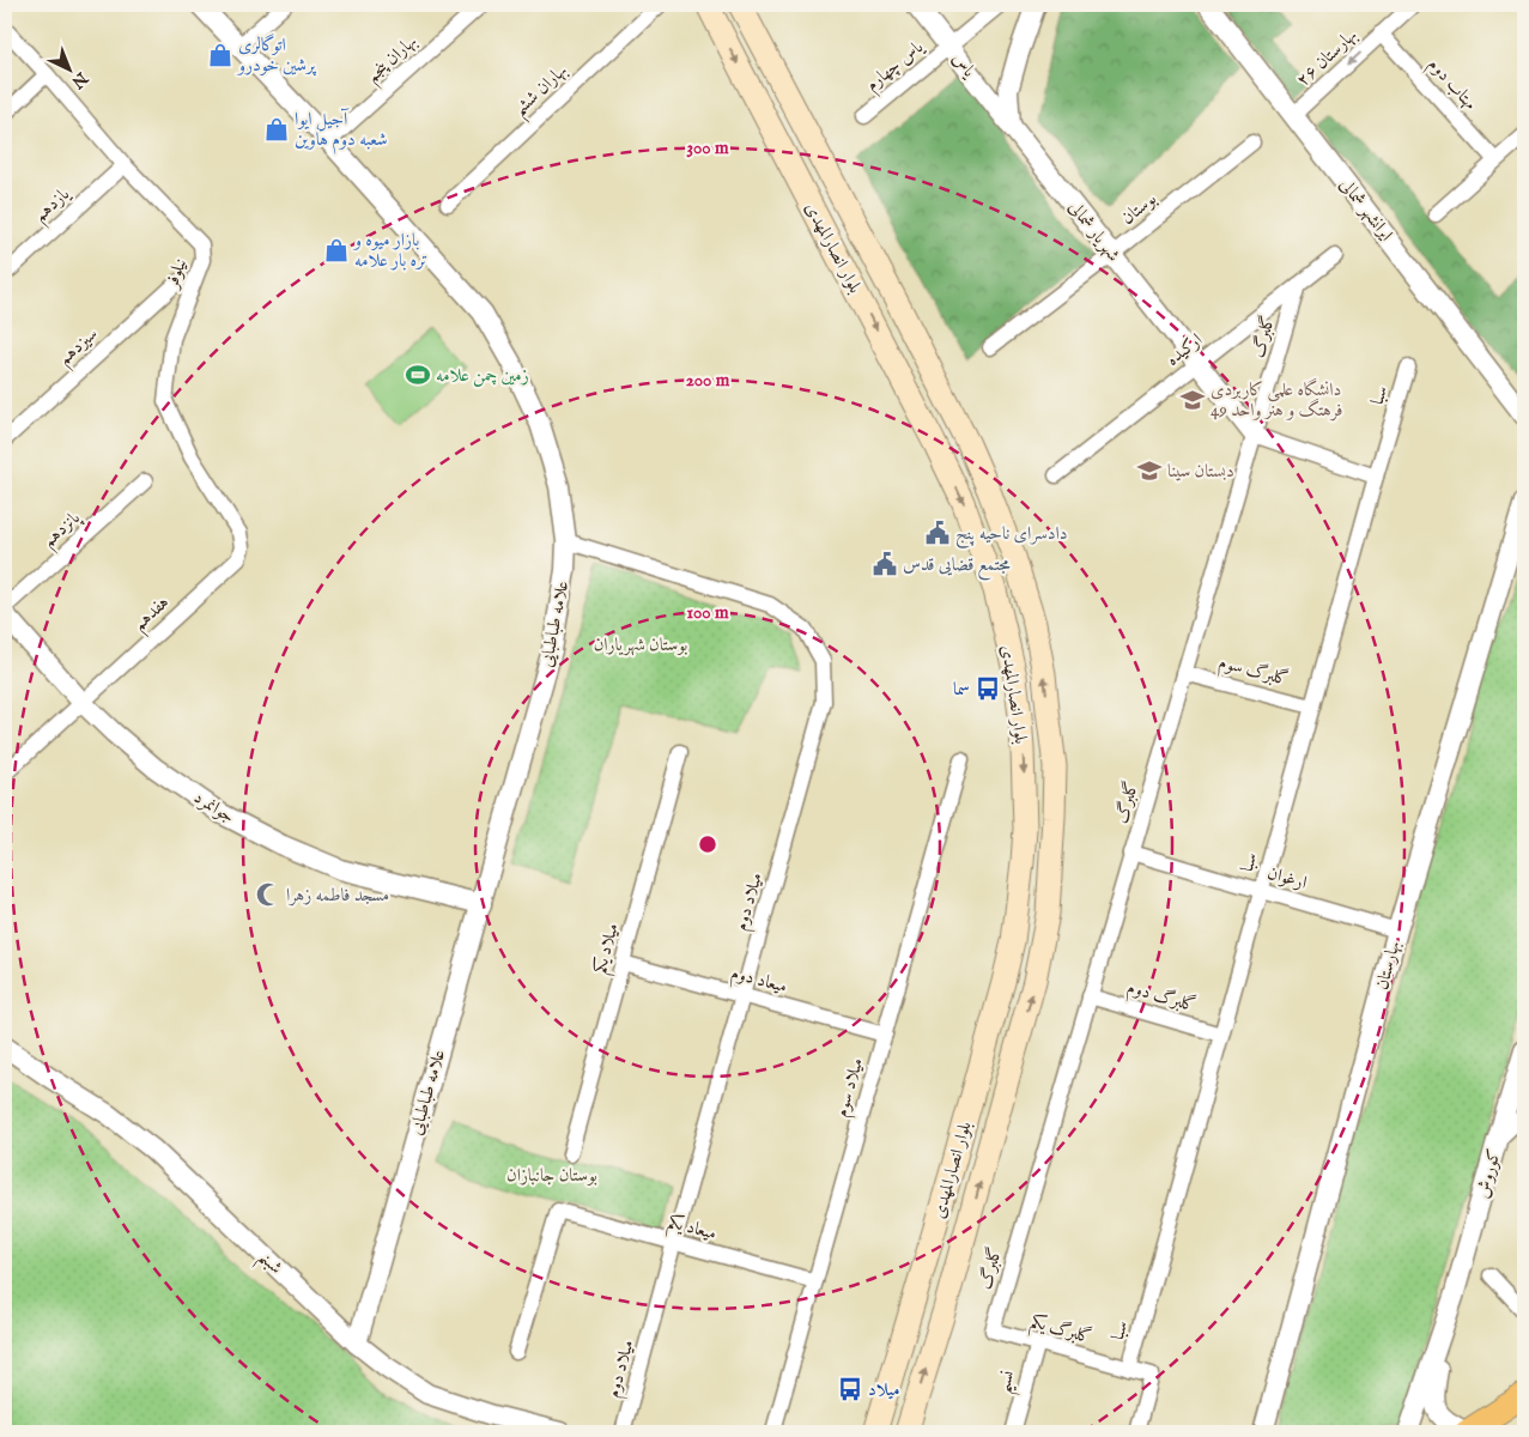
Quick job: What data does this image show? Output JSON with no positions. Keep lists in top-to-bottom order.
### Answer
{
  "streets": {
    "main road": ["بلوار انصارالمهدی"],
    "street": [
      "بهارستان ۲۶",
      "بهاران پنجم",
      "یاس",
      "یاس چهارم",
      "مهتاب دوم",
      "بهاران ششم",
      "یازدهم",
      "بوستان",
      "ایرانشهر شمالی",
      "شهریار شمالی",
      "نیلوفر",
      "گلبرگ",
      "سیزدهم",
      "ارکیده",
      "سبا",
      "پانزدهم",
      "هفدهم",
      "علامه طباطبایی",
      "گلبرگ سوم",
      "جوانمرد",
      "ارغوان",
      "میلاد دوم",
      "میلاد یکم",
      "بهارستان",
      "میعاد دوم",
      "گلبرگ دوم",
      "میلاد سوم",
      "کوروش",
      "میعاد یکم",
      "شبنم",
      "گلبرگ یکم",
      "نسیم"
    ]
  },
  "crossings": [
    ["بهارستان ۲۶", "مهتاب دوم"],
    ["بهارستان ۲۶", "ایرانشهر شمالی"],
    ["بهاران پنجم", "علامه طباطبایی"],
    ["یاس", "یاس چهارم"],
    ["یاس", "شهریار شمالی"],
    ["یازدهم", "نیلوفر"],
    ["بوستان", "شهریار شمالی"],
    ["شهریار شمالی", "گلبرگ"],
    ["شهریار شمالی", "ارکیده"],
    ["نیلوفر", "هفدهم"],
    ["گلبرگ", "ارکیده"],
    ["گلبرگ", "گلبرگ سوم"],
    ["گلبرگ", "ارغوان"],
    ["گلبرگ", "گلبرگ دوم"],
    ["گلبرگ", "گلبرگ یکم"],
    ["سبا", "گلبرگ سوم"],
    ["سبا", "ارغوان"],
    ["سبا", "گلبرگ دوم"],
    ["سبا", "گلبرگ یکم"],
    ["هفدهم", "جوانمرد"],
    ["علامه طباطبایی", "جوانمرد"],
    ["علامه طباطبایی", "میلاد دوم"],
    ["علامه طباطبایی", "شبنم"],
    ["ارغوان", "بهارستان"],
    ["میلاد دوم", "میعاد دوم"],
    ["میلاد دوم", "میعاد یکم"],
    ["میلاد یکم", "میعاد دوم"],
    ["میعاد دوم", "میلاد سوم"],
    ["میلاد سوم", "میعاد یکم"],
    ["گلبرگ یکم", "نسیم"]
  ],
  "one_way": ["بهارستان ۲۶"],
  "parks": ["بوستان شهریاران", "بوستان جانبازان"],
  "places": {
    "shop": ["اتوگالری پرشین خودرو", "آجیل ایوا شعبه دوم هاوین", "بازار میوه و تره بار علامه"],
    "sports": ["زمین چمن علامه"],
    "school or university": ["دانشگاه علمی کاربردی فرهتگ و هنر واحد 49", "دبستان سینا"],
    "public building": ["دادسرای ناحیه پنج", "مجتمع قضایی قدس"],
    "bus stop": ["سما", "میلاد"],
    "mosque": ["مسجد فاطمه زهرا"]
  },
  "north": "bottom right",
  "rings": ["300 m", "200 m", "100 m"]
}
